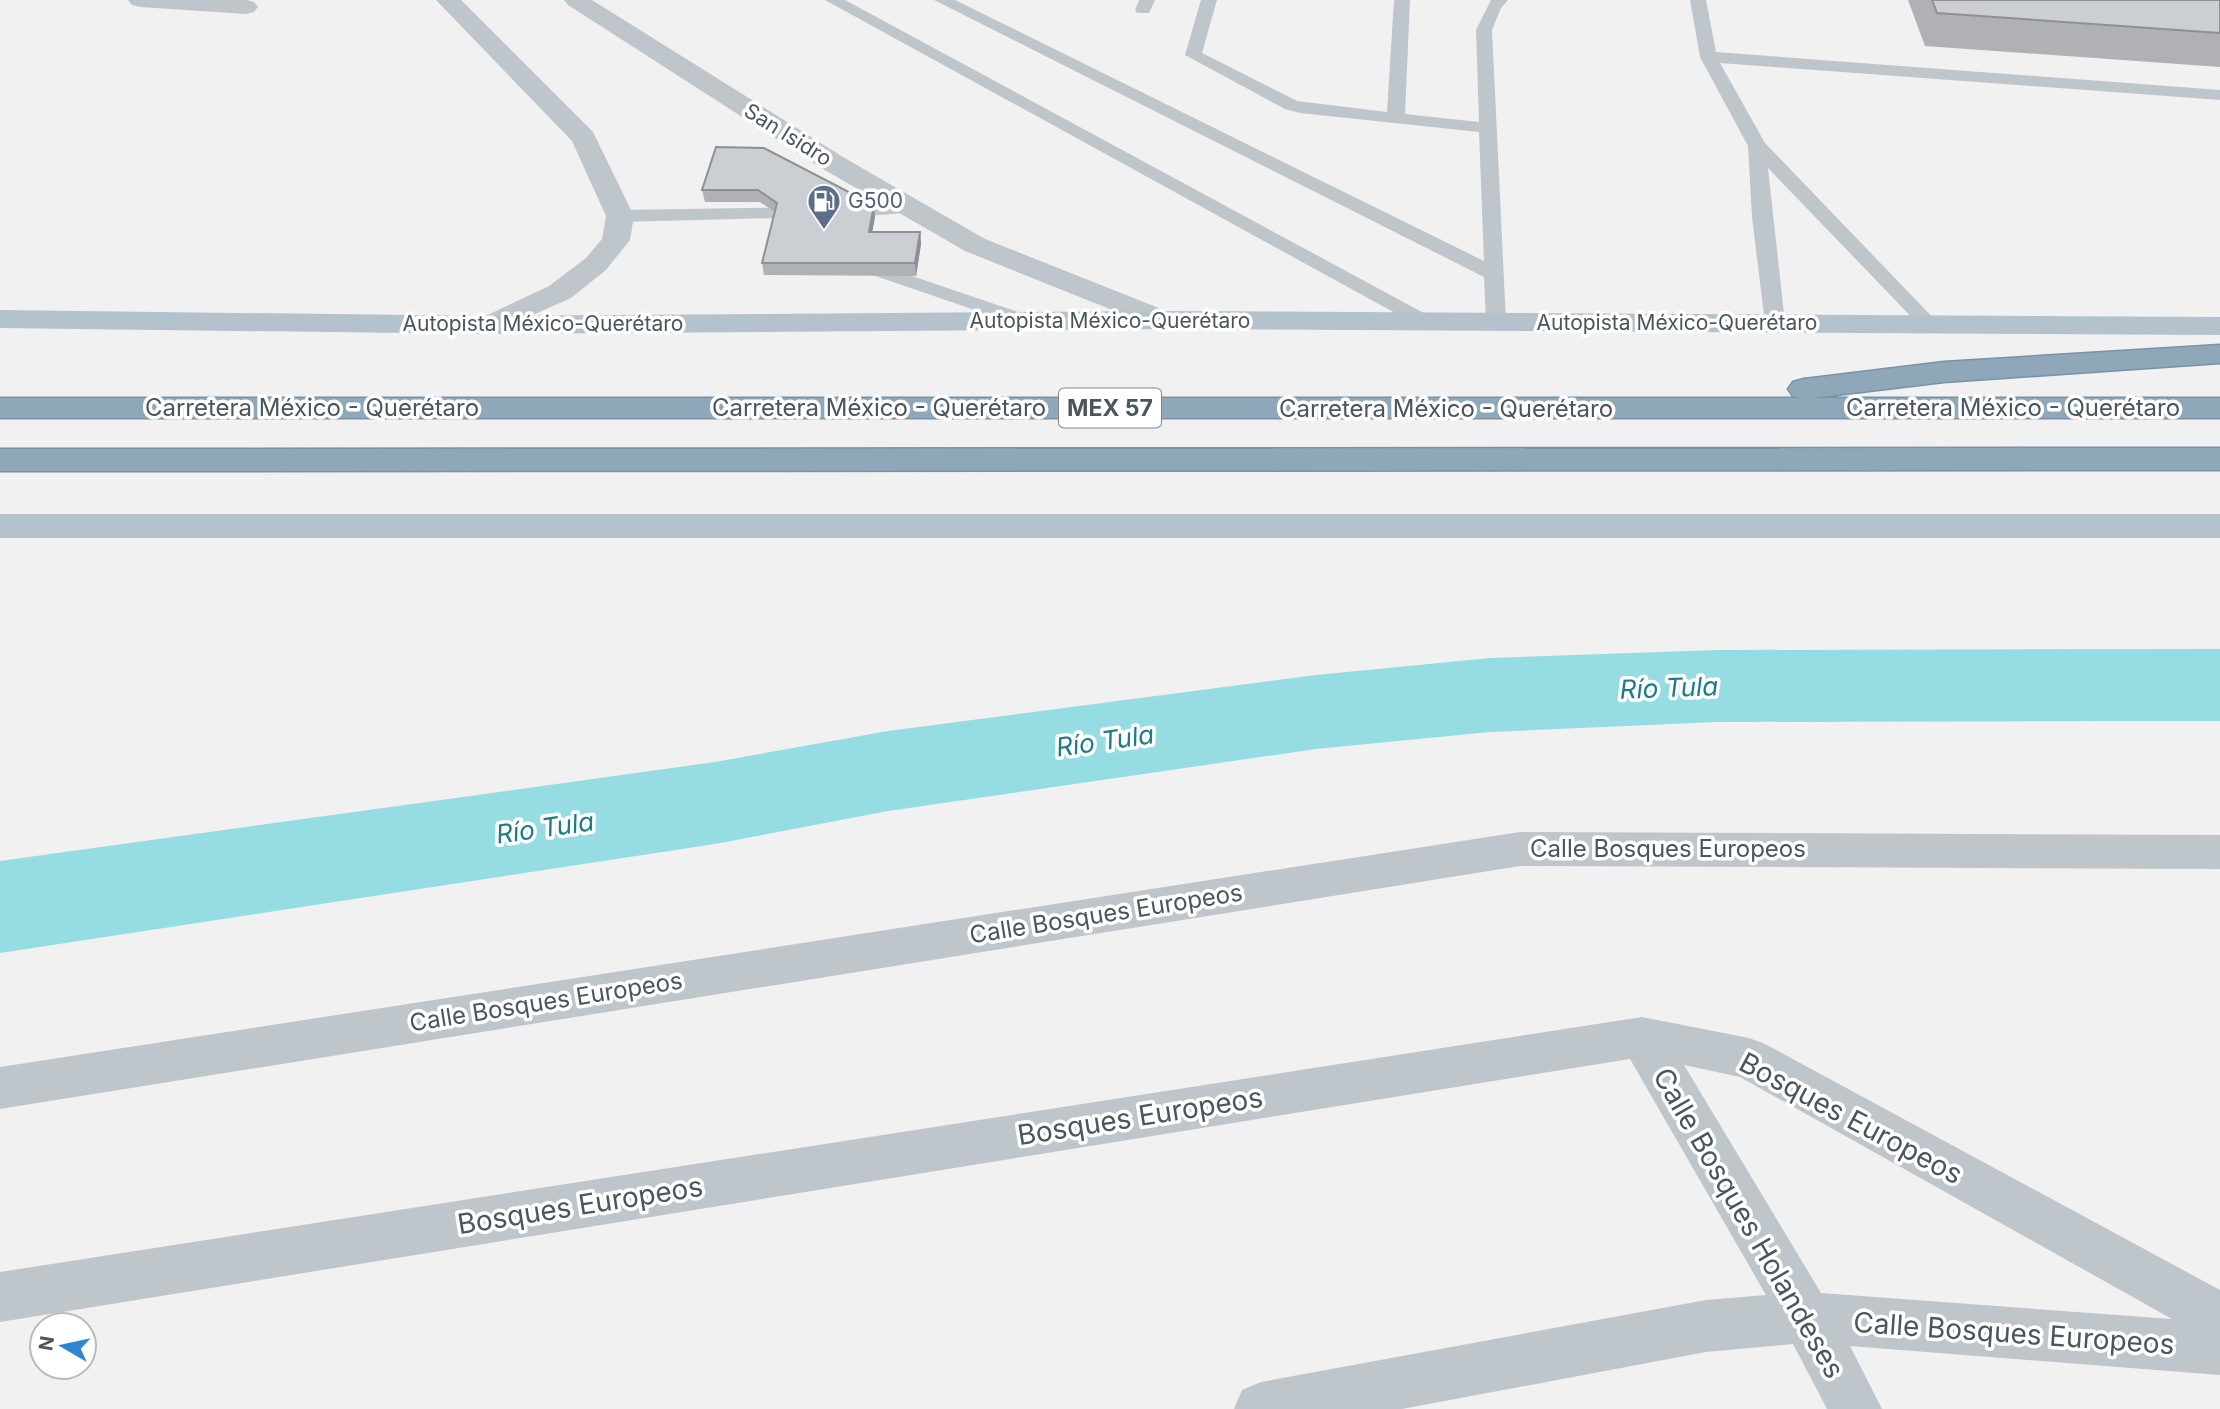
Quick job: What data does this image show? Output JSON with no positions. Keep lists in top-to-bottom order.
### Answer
{
  "streets": {
    "highway": ["Carretera México - Querétaro", "MEX 57"],
    "main road": ["Autopista México-Querétaro"],
    "street": [
      "San Isidro",
      "Calle Bosques Europeos",
      "Bosques Europeos",
      "Calle Bosques Holandeses"
    ]
  },
  "crossings": [
    ["San Isidro", "Autopista México-Querétaro"],
    ["Calle Bosques Europeos", "Calle Bosques Holandeses"],
    ["Bosques Europeos", "Calle Bosques Holandeses"]
  ],
  "water": ["Río Tula"],
  "places": {
    "fuel station": ["G500"]
  },
  "north": "left"
}
